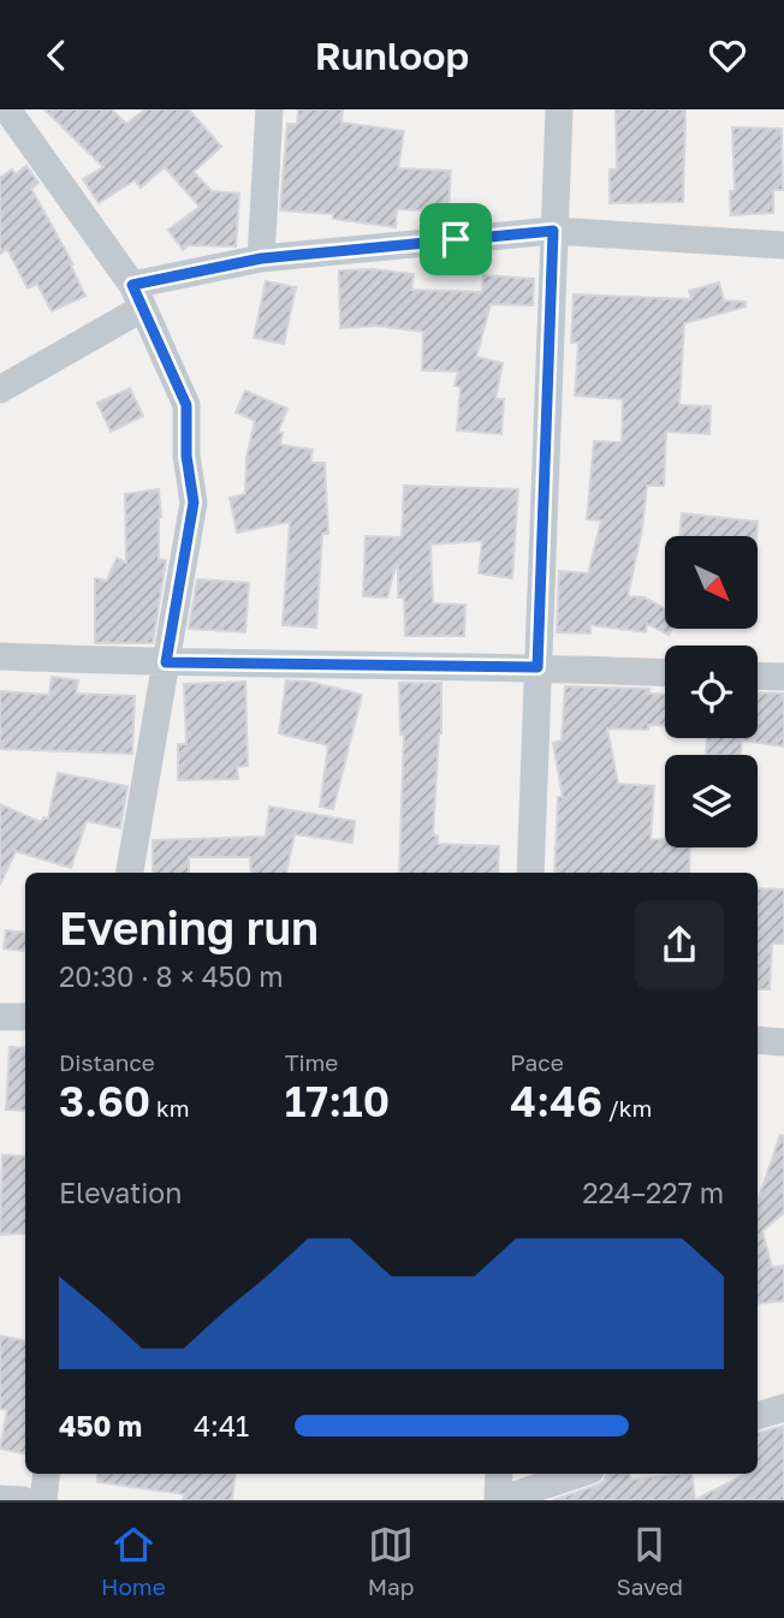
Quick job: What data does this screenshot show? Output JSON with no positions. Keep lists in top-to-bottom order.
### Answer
{
  "north": "bottom right",
  "page": {
    "header": "Runloop",
    "heading": ["Evening run", "20:30 · 8 × 450 m"],
    "stats": [
      ["Distance", "3.60 km"],
      ["Time", "17:10"],
      ["Pace", "4:46 /km"]
    ],
    "chart": ["Elevation", "224–227 m"],
    "list": [
      {
        "name": "450 m",
        "note": "4:41"
      }
    ],
    "tabs": ["Home", "Map", "Saved"]
  }
}
